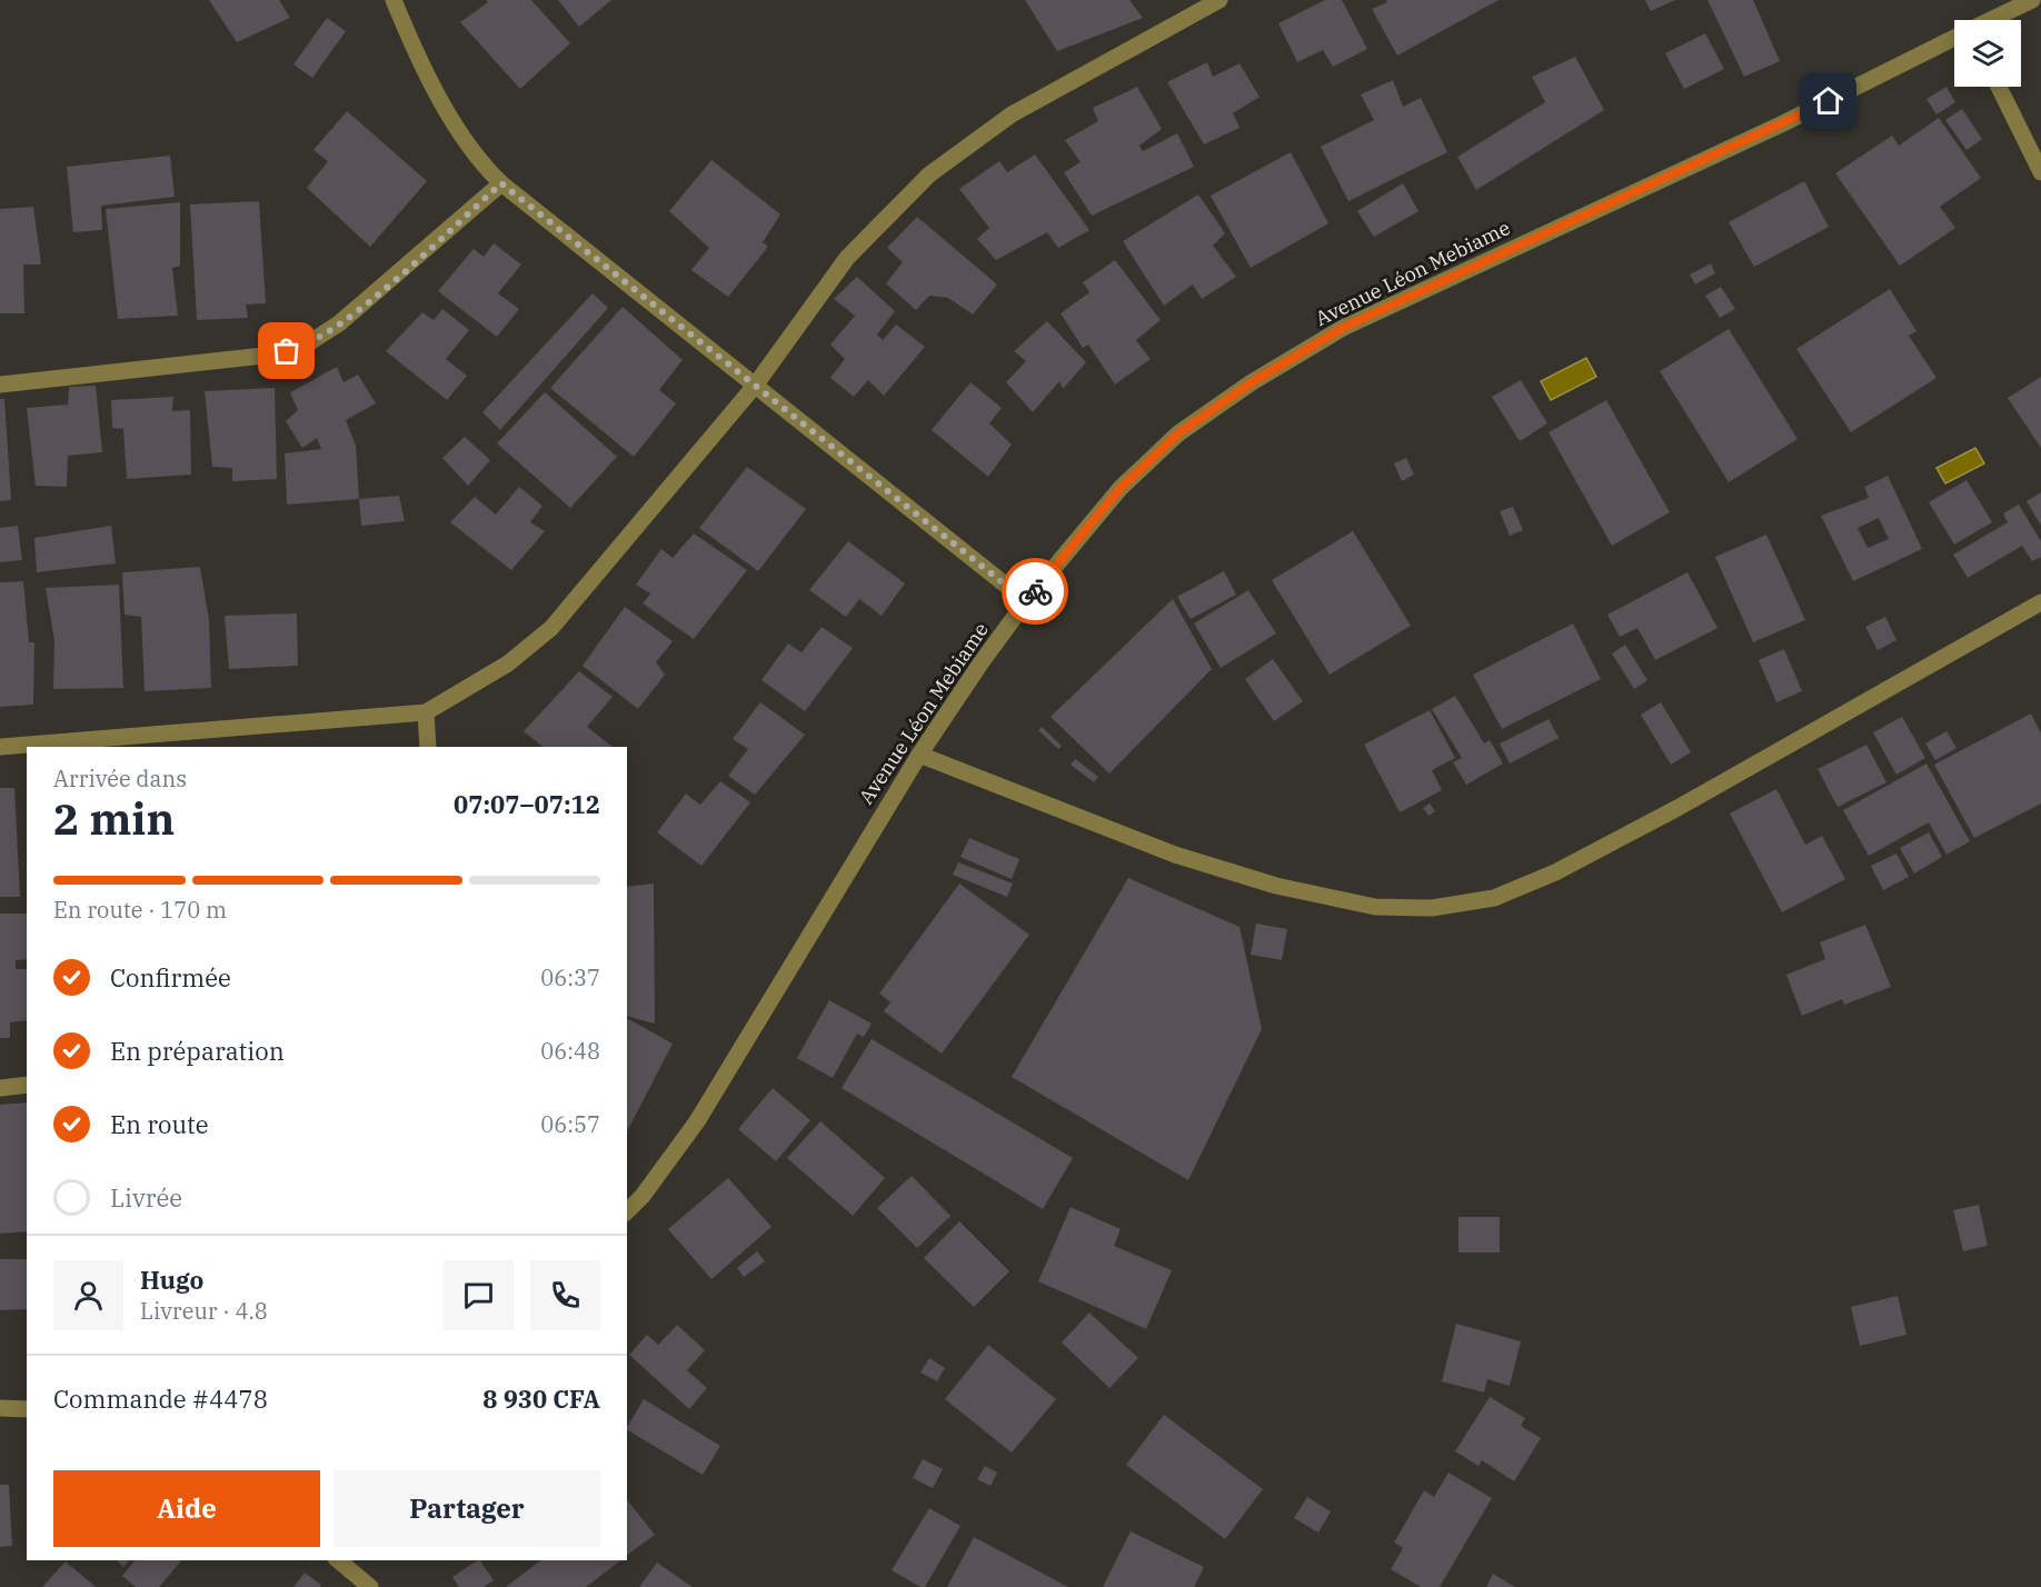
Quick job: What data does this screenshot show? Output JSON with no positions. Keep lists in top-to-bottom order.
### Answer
{
  "streets": {
    "street": ["Avenue Léon Mebiame"]
  },
  "page": {
    "heading": ["2 min", "Arrivée dans", "07:07–07:12"],
    "panel": [
      "Hugo",
      "Livreur · 4.8",
      "Commande #4478",
      "8 930 CFA"
    ],
    "bar": "En route · 170 m",
    "list": [
      ["Confirmée", "06:37"],
      ["En préparation", "06:48"],
      ["En route", "06:57"],
      "Livrée"
    ],
    "buttons": ["Aide", "Partager"]
  }
}
